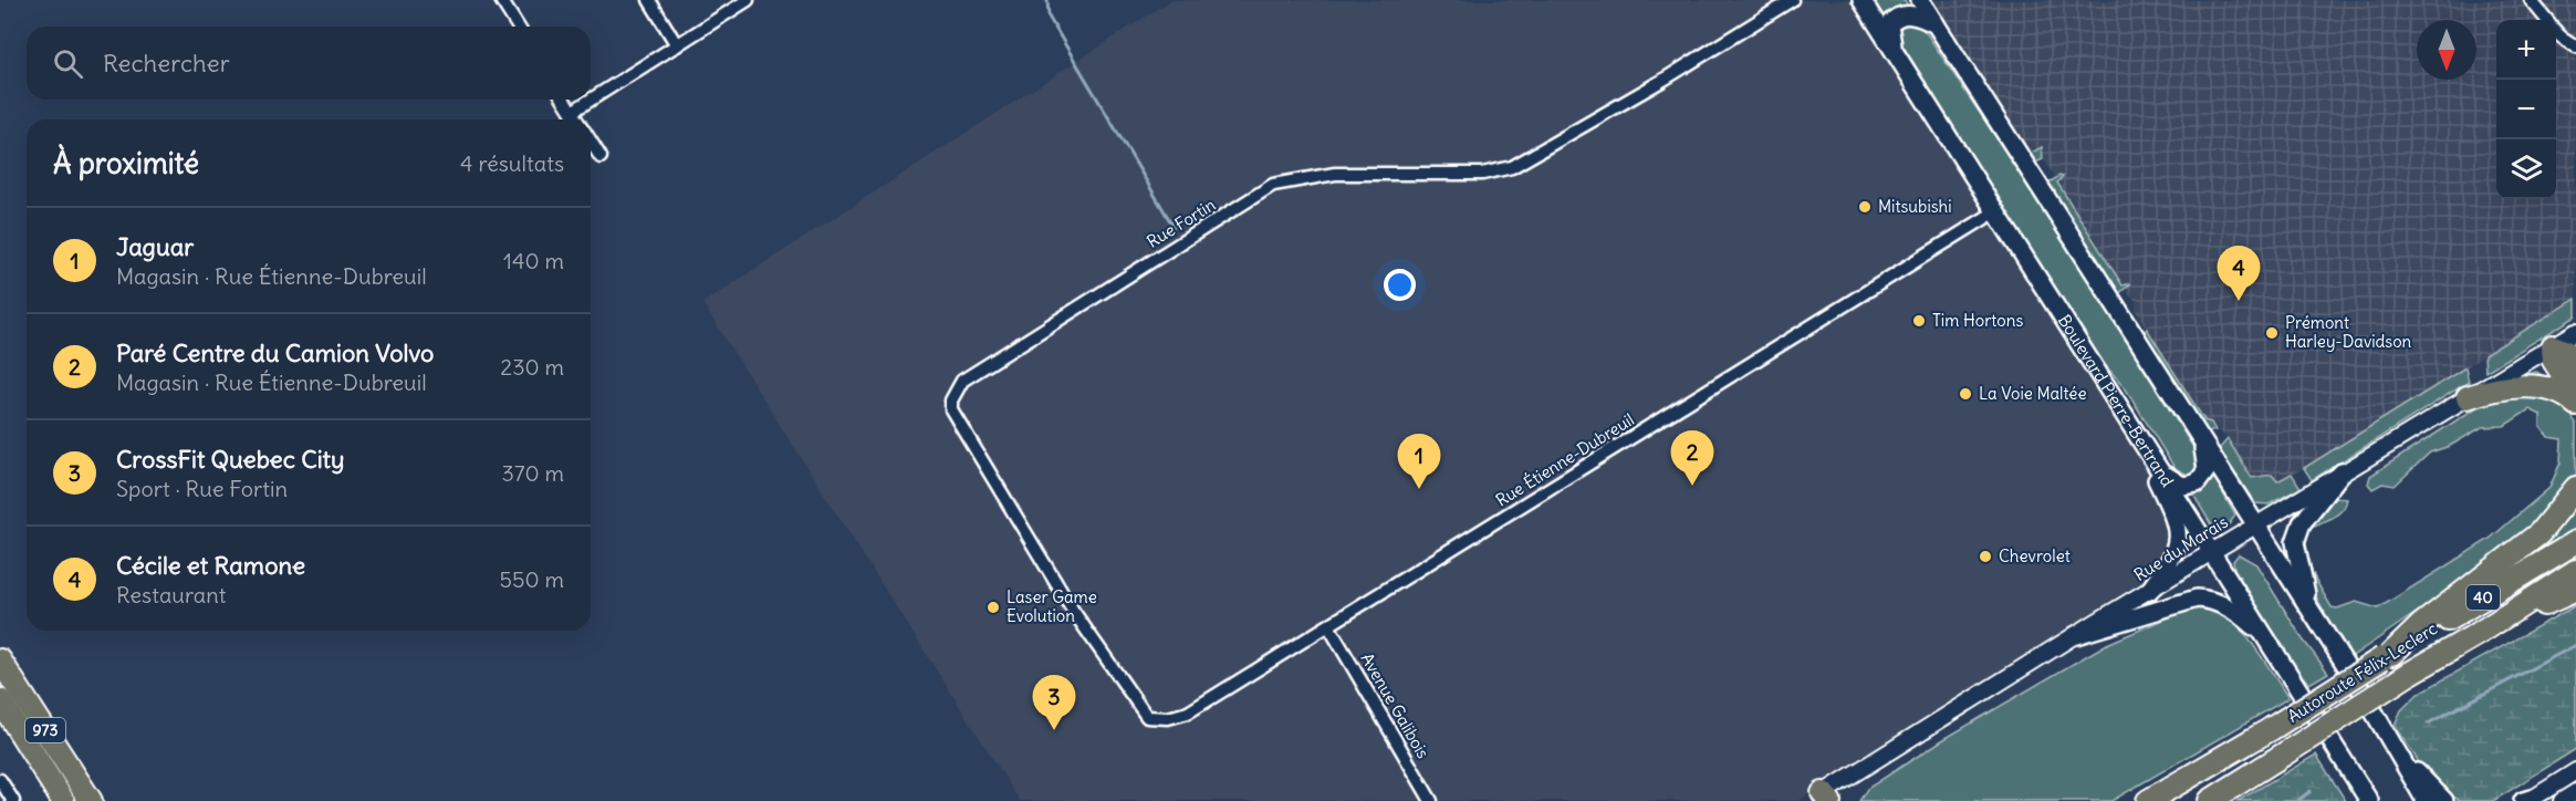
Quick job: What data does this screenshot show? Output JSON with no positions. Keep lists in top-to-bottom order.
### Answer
{
  "streets": {
    "highway": ["40", "Autoroute Félix-Leclerc", "973"],
    "main road": ["Boulevard Pierre-Bertrand"],
    "street": [
      "Rue Fortin",
      "Rue Étienne-Dubreuil",
      "Rue du Marais",
      "Avenue Galibois"
    ]
  },
  "crossings": [
    ["Rue Fortin", "Rue Étienne-Dubreuil"],
    ["Boulevard Pierre-Bertrand", "Rue Étienne-Dubreuil"],
    ["Boulevard Pierre-Bertrand", "Rue du Marais"],
    ["Rue Étienne-Dubreuil", "Avenue Galibois"]
  ],
  "places": [
    "Mitsubishi",
    "Tim Hortons",
    "Prémont Harley-Davidson",
    "La Voie Maltée",
    "Chevrolet",
    "Laser Game Evolution"
  ],
  "north": "bottom",
  "page": {
    "map_buttons": ["+", "−"],
    "search": "Rechercher",
    "heading": ["À proximité", "4 résultats"],
    "list": [
      {
        "mark": "1",
        "name": "Jaguar",
        "note": "Magasin · Rue Étienne-Dubreuil",
        "value": "140 m"
      },
      {
        "mark": "2",
        "name": "Paré Centre du Camion Volvo",
        "note": "Magasin · Rue Étienne-Dubreuil",
        "value": "230 m"
      },
      {
        "mark": "3",
        "name": "CrossFit Quebec City",
        "note": "Sport · Rue Fortin",
        "value": "370 m"
      },
      {
        "mark": "4",
        "name": "Cécile et Ramone",
        "note": "Restaurant",
        "value": "550 m"
      }
    ],
    "pins": [
      "4",
      "2",
      "1",
      "3"
    ]
  }
}
